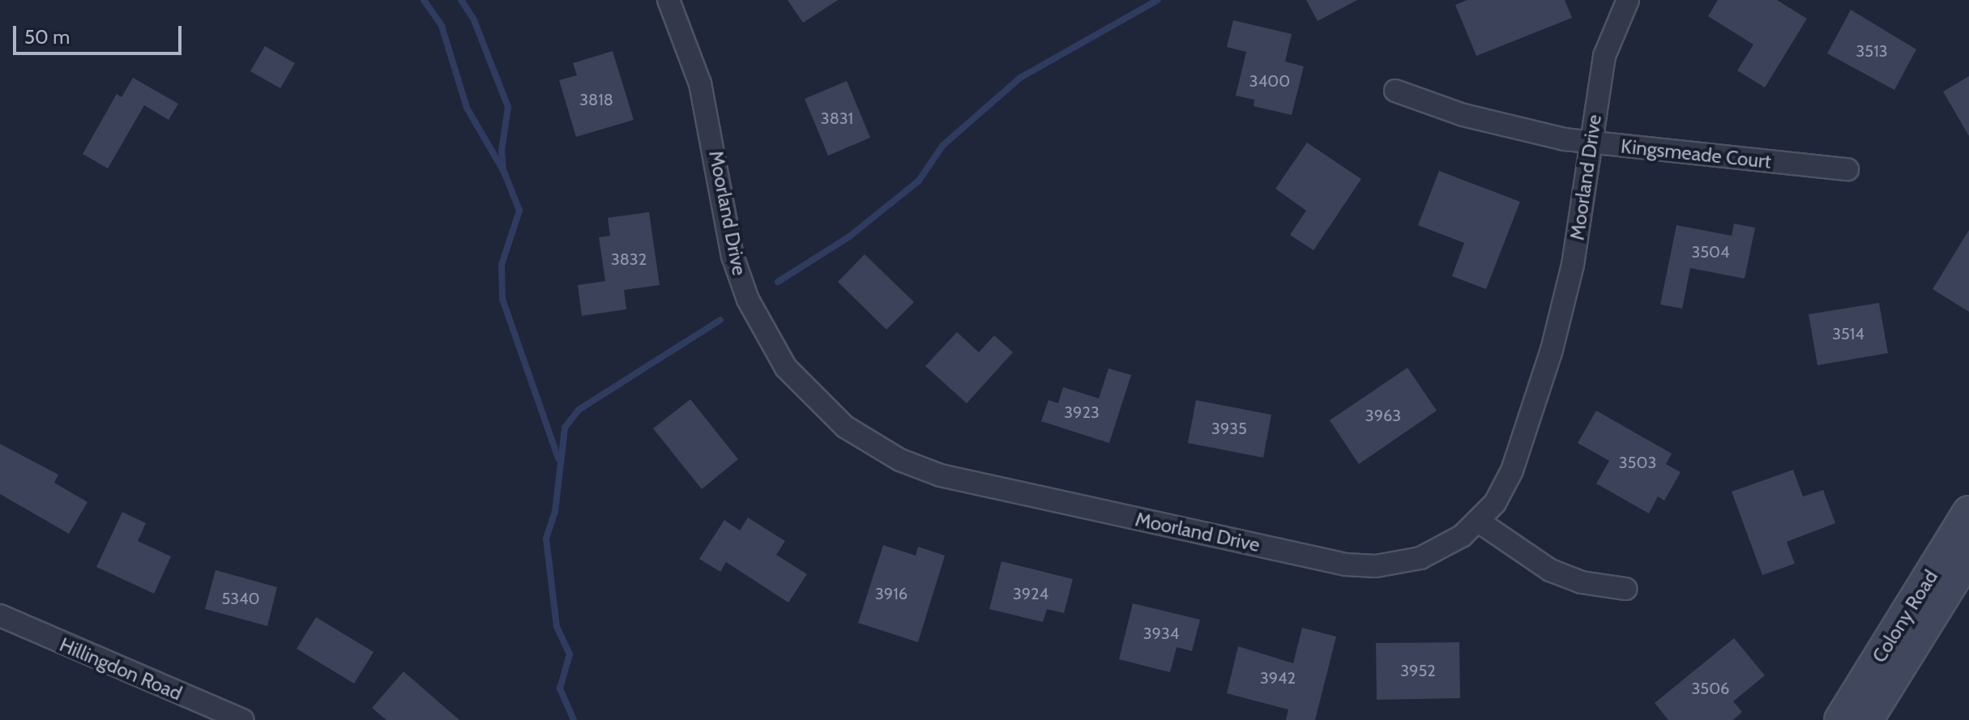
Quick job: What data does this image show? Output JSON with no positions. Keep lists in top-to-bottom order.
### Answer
{
  "streets": {
    "main road": ["Colony Road"],
    "street": ["Kingsmeade Court", "Moorland Drive", "Hillingdon Road"]
  },
  "crossings": [
    ["Kingsmeade Court", "Moorland Drive"]
  ],
  "house_numbers": [
    "3513",
    "3400",
    "3818",
    "3831",
    "3504",
    "3832",
    "3514",
    "3923",
    "3963",
    "3935",
    "3503",
    "3916",
    "3924",
    "5340",
    "3934",
    "3952",
    "3942",
    "3506"
  ],
  "scale_bar": "50 m"
}
